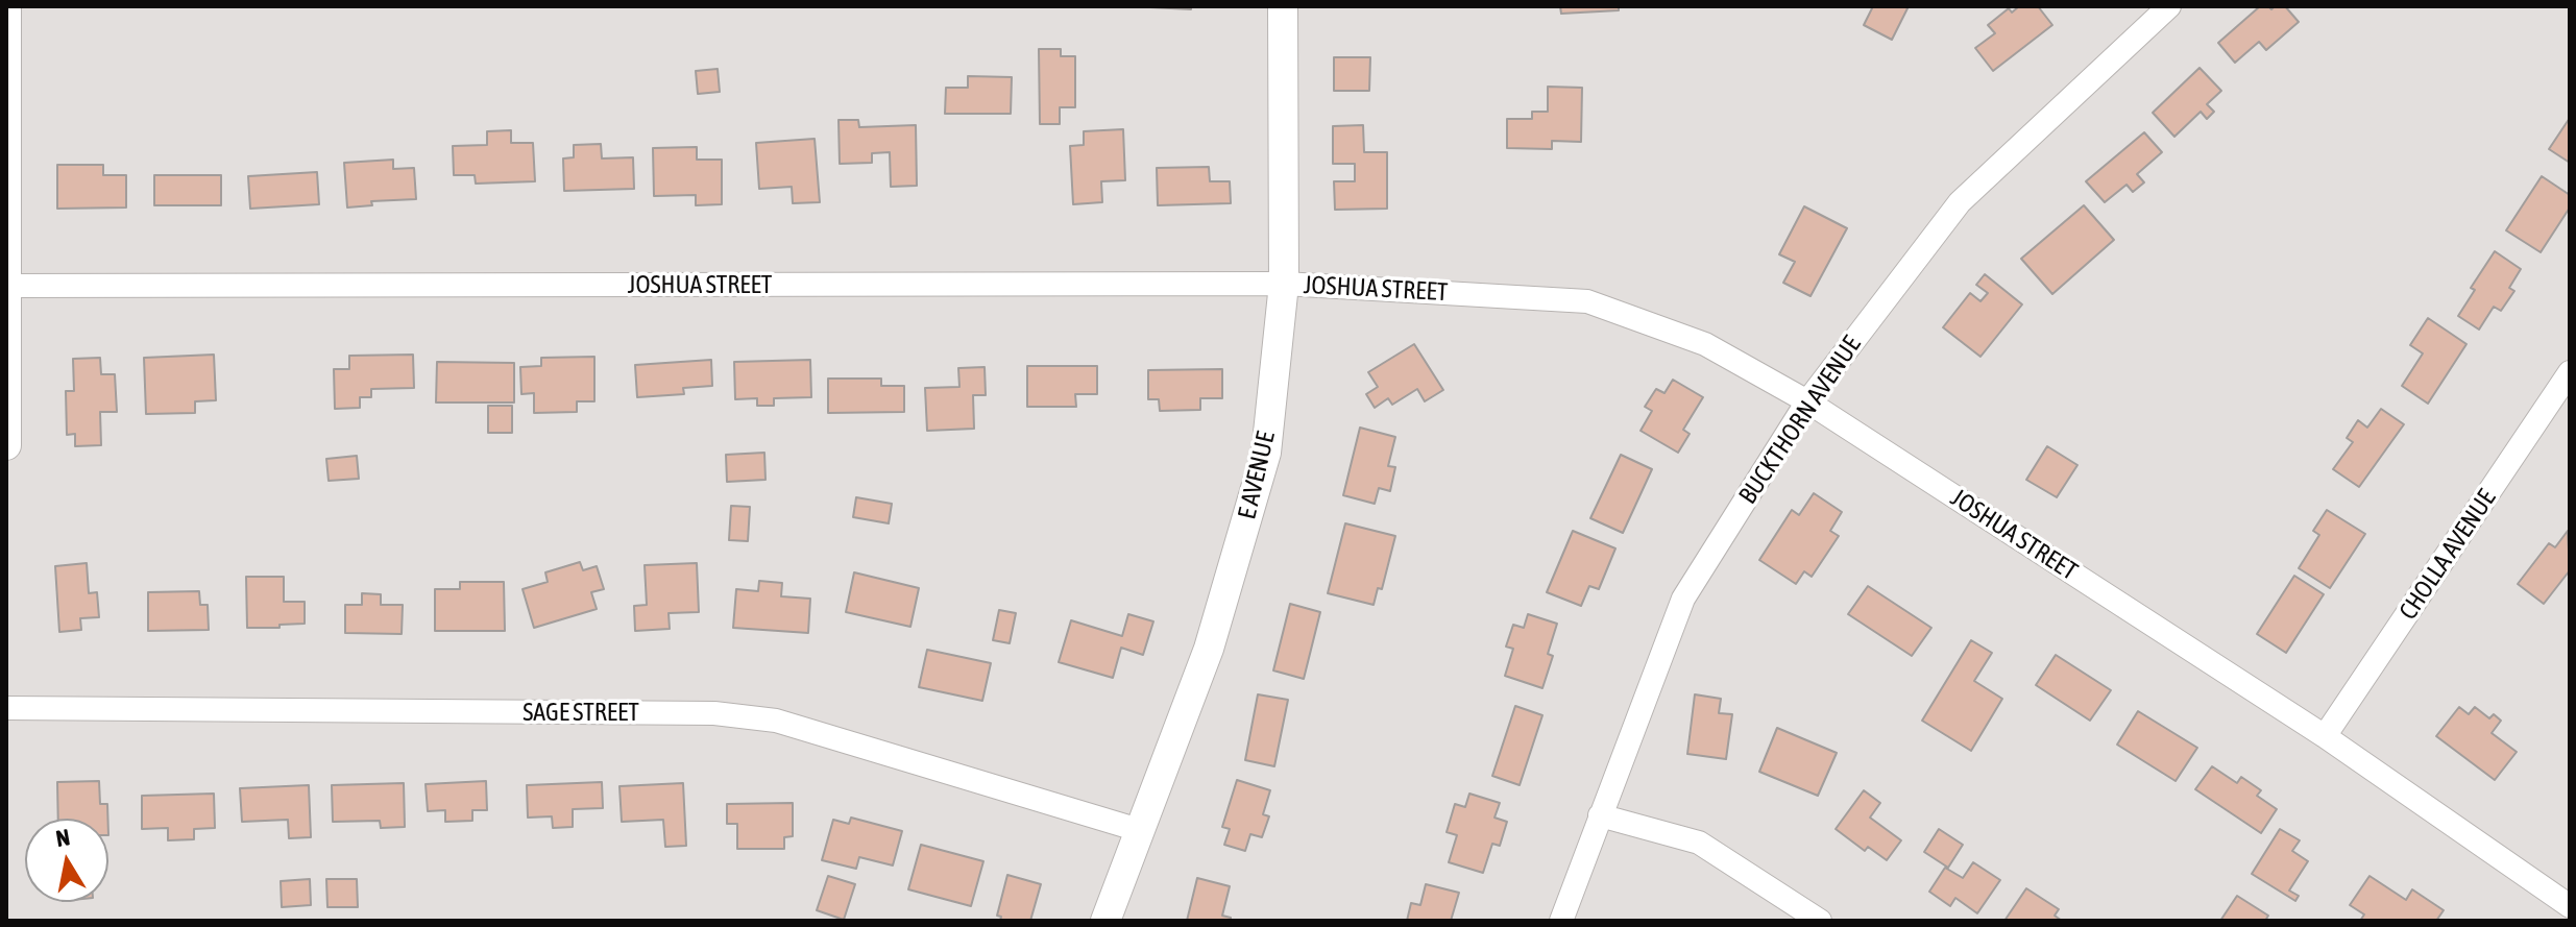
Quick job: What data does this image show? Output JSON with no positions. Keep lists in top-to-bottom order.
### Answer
{
  "streets": {
    "street": [
      "JOSHUA STREET",
      "BUCKTHORN AVENUE",
      "E AVENUE",
      "CHOLLA AVENUE",
      "SAGE STREET"
    ]
  },
  "crossings": [
    ["JOSHUA STREET", "BUCKTHORN AVENUE"],
    ["JOSHUA STREET", "E AVENUE"],
    ["JOSHUA STREET", "CHOLLA AVENUE"],
    ["E AVENUE", "SAGE STREET"]
  ],
  "north": "top"
}
